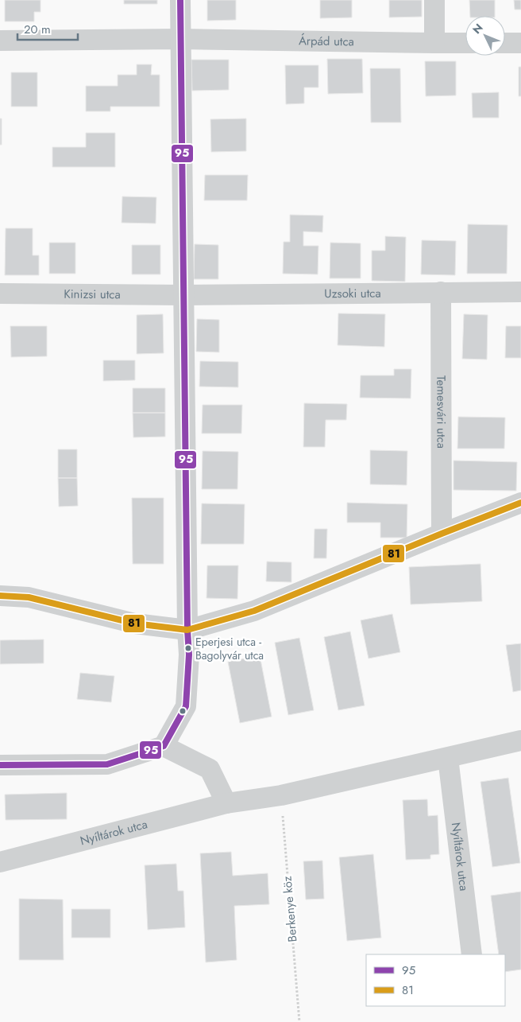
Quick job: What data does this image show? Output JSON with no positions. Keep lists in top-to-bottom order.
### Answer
{
  "streets": {
    "street": [
      "Árpád utca",
      "Uzsoki utca",
      "Kinizsi utca",
      "Temesvári utca",
      "Nyíltárok utca"
    ],
    "path": ["Berkenye köz"]
  },
  "crossings": [
    ["Uzsoki utca", "Kinizsi utca"],
    ["Uzsoki utca", "Temesvári utca"],
    ["Nyíltárok utca", "Berkenye köz"]
  ],
  "places": ["Eperjesi utca - Bagolyvár utca"],
  "lines": ["transit line 95", "transit line 81"],
  "legend": ["95", "81"],
  "scale_bar": "20 m",
  "north": "top left"
}
